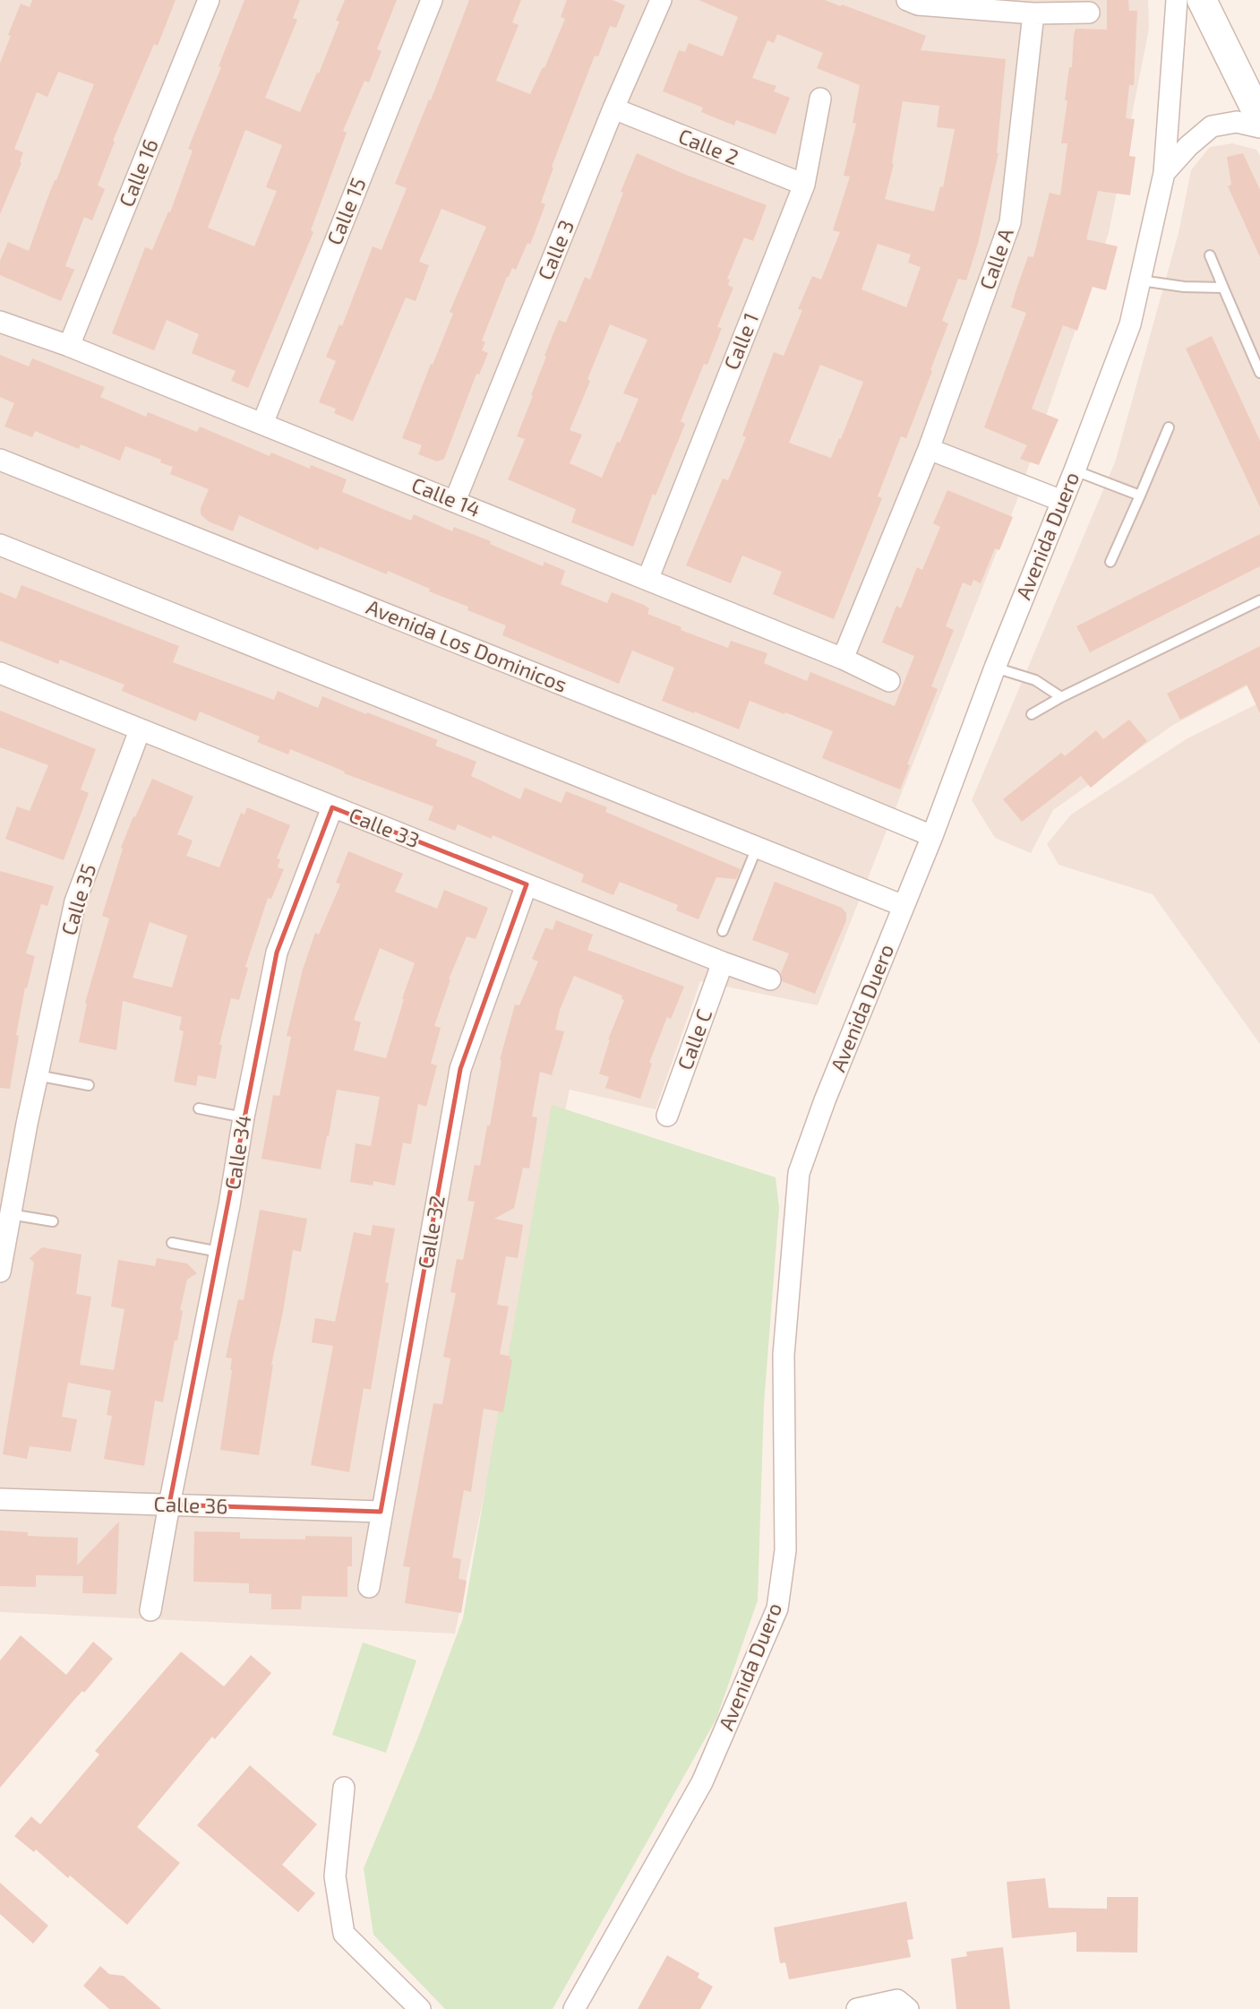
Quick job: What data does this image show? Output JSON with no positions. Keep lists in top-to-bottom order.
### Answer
{
  "streets": {
    "street": [
      "Calle 2",
      "Calle 16",
      "Calle 15",
      "Calle 3",
      "Calle A",
      "Calle 1",
      "Calle 14",
      "Avenida Duero",
      "Avenida Los Dominicos",
      "Calle 33",
      "Calle 35",
      "Calle C",
      "Calle 34",
      "Calle 32",
      "Calle 36"
    ]
  },
  "crossings": [
    ["Calle 2", "Calle 3"],
    ["Calle 2", "Calle 1"],
    ["Calle 16", "Calle 14"],
    ["Calle 15", "Calle 14"],
    ["Calle 3", "Calle 14"],
    ["Calle A", "Calle 14"],
    ["Calle 1", "Calle 14"],
    ["Avenida Duero", "Avenida Los Dominicos"],
    ["Calle 33", "Calle 35"],
    ["Calle 33", "Calle C"],
    ["Calle 33", "Calle 34"],
    ["Calle 33", "Calle 32"],
    ["Calle 34", "Calle 36"],
    ["Calle 32", "Calle 36"]
  ]
}
